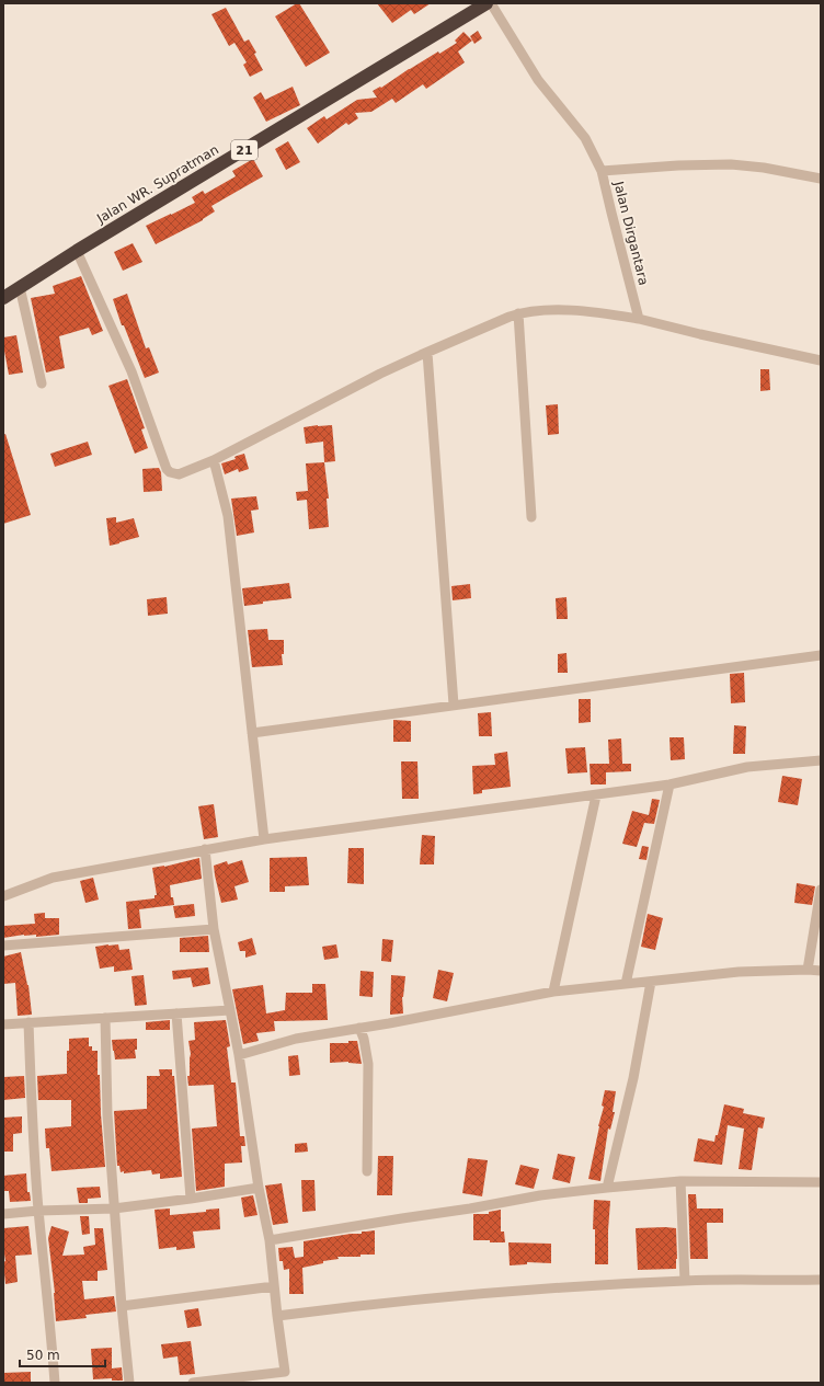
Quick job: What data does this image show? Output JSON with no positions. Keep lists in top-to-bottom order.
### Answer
{
  "streets": {
    "highway": ["21", "Jalan WR. Supratman"],
    "street": ["Jalan Dirgantara"]
  },
  "scale_bar": "50 m"
}
